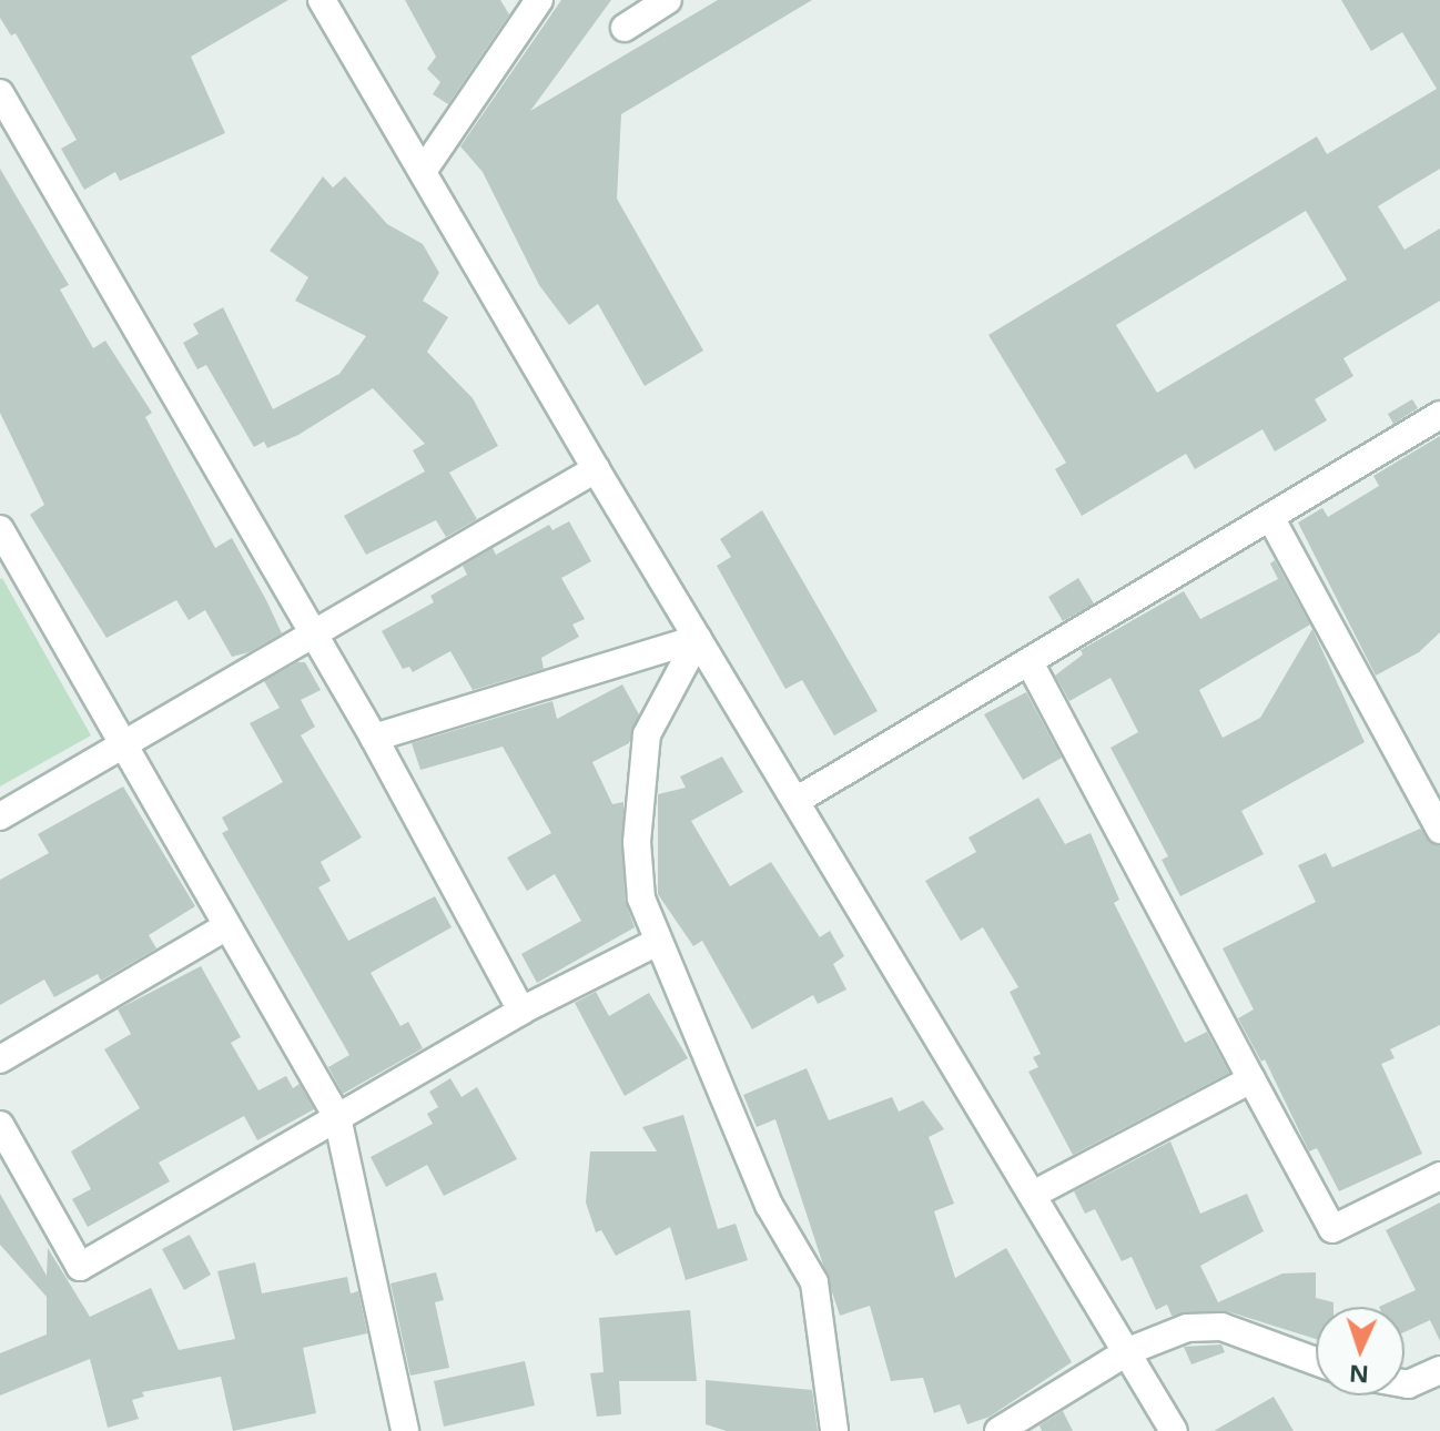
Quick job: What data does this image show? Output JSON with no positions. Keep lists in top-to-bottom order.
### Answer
{
  "north": "bottom"
}
